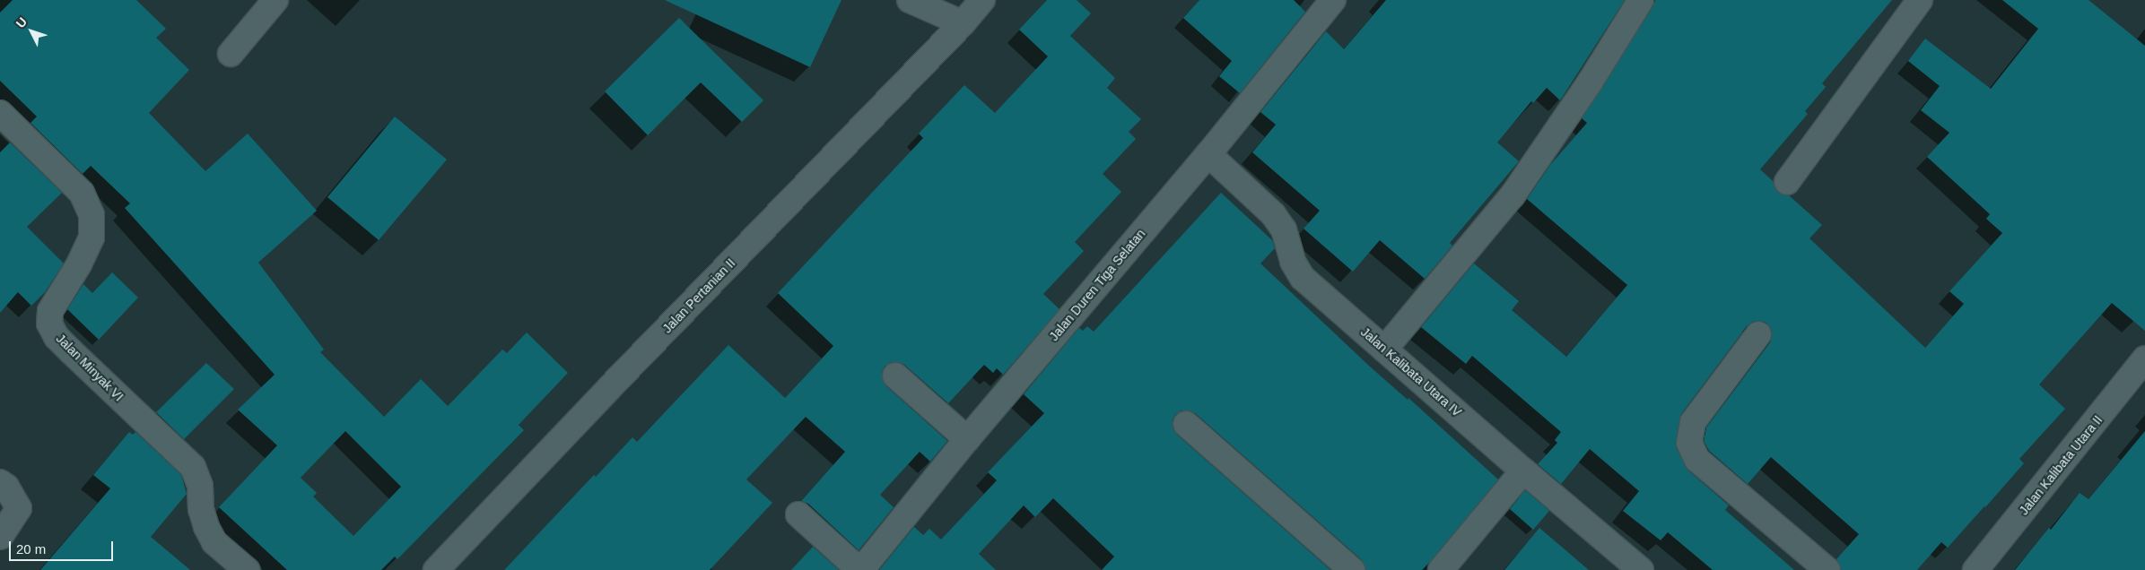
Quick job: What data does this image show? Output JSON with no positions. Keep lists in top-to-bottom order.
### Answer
{
  "streets": {
    "street": [
      "Jalan Duren Tiga Selatan",
      "Jalan Pertanian II",
      "Jalan Minyak VI",
      "Jalan Kalibata Utara IV",
      "Jalan Kalibata Utara II"
    ]
  },
  "crossings": [
    ["Jalan Duren Tiga Selatan", "Jalan Kalibata Utara IV"]
  ],
  "scale_bar": "20 m",
  "north": "top left"
}
